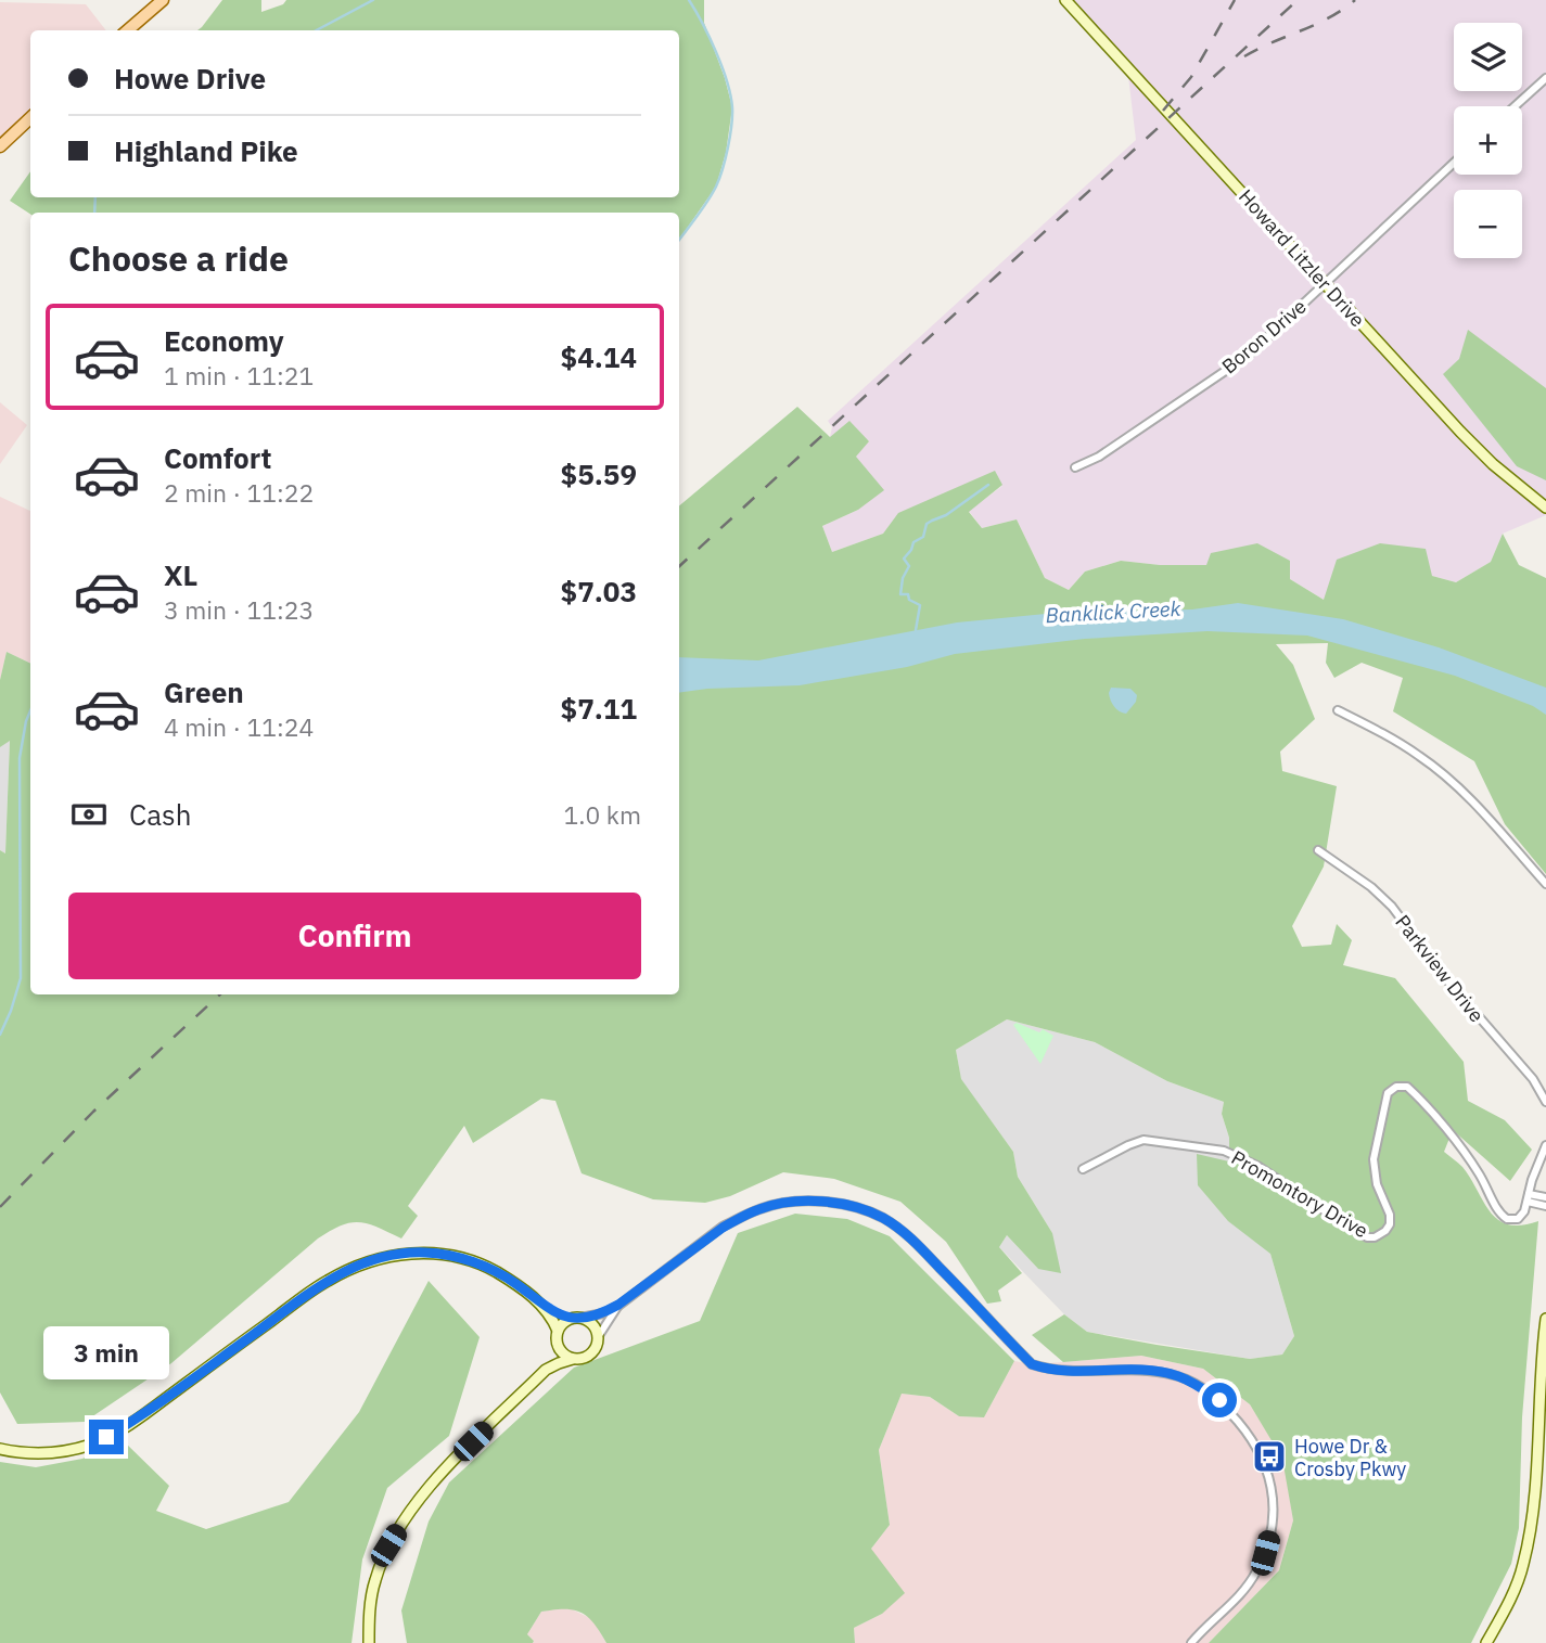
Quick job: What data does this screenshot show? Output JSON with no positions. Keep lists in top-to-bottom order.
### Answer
{
  "streets": {
    "street": [
      "Howard Litzler Drive",
      "Boron Drive",
      "Parkview Drive",
      "Promontory Drive"
    ]
  },
  "crossings": [
    ["Howard Litzler Drive", "Boron Drive"]
  ],
  "water": ["Banklick Creek"],
  "places": {
    "bus stop": ["Howe Dr & Crosby Pkwy"]
  },
  "page": {
    "map_buttons": ["+", "−"],
    "banner": ["Howe Drive", "Highland Pike"],
    "heading": "Choose a ride",
    "list": [
      {
        "name": "Economy",
        "note": "1 min · 11:21",
        "value": "$4.14"
      },
      {
        "name": "Comfort",
        "note": "2 min · 11:22",
        "value": "$5.59"
      },
      {
        "name": "XL",
        "note": "3 min · 11:23",
        "value": "$7.03"
      },
      {
        "name": "Green",
        "note": "4 min · 11:24",
        "value": "$7.11"
      }
    ],
    "pay": ["Cash", "1.0 km"],
    "buttons": "Confirm",
    "bubble": "3 min"
  }
}
